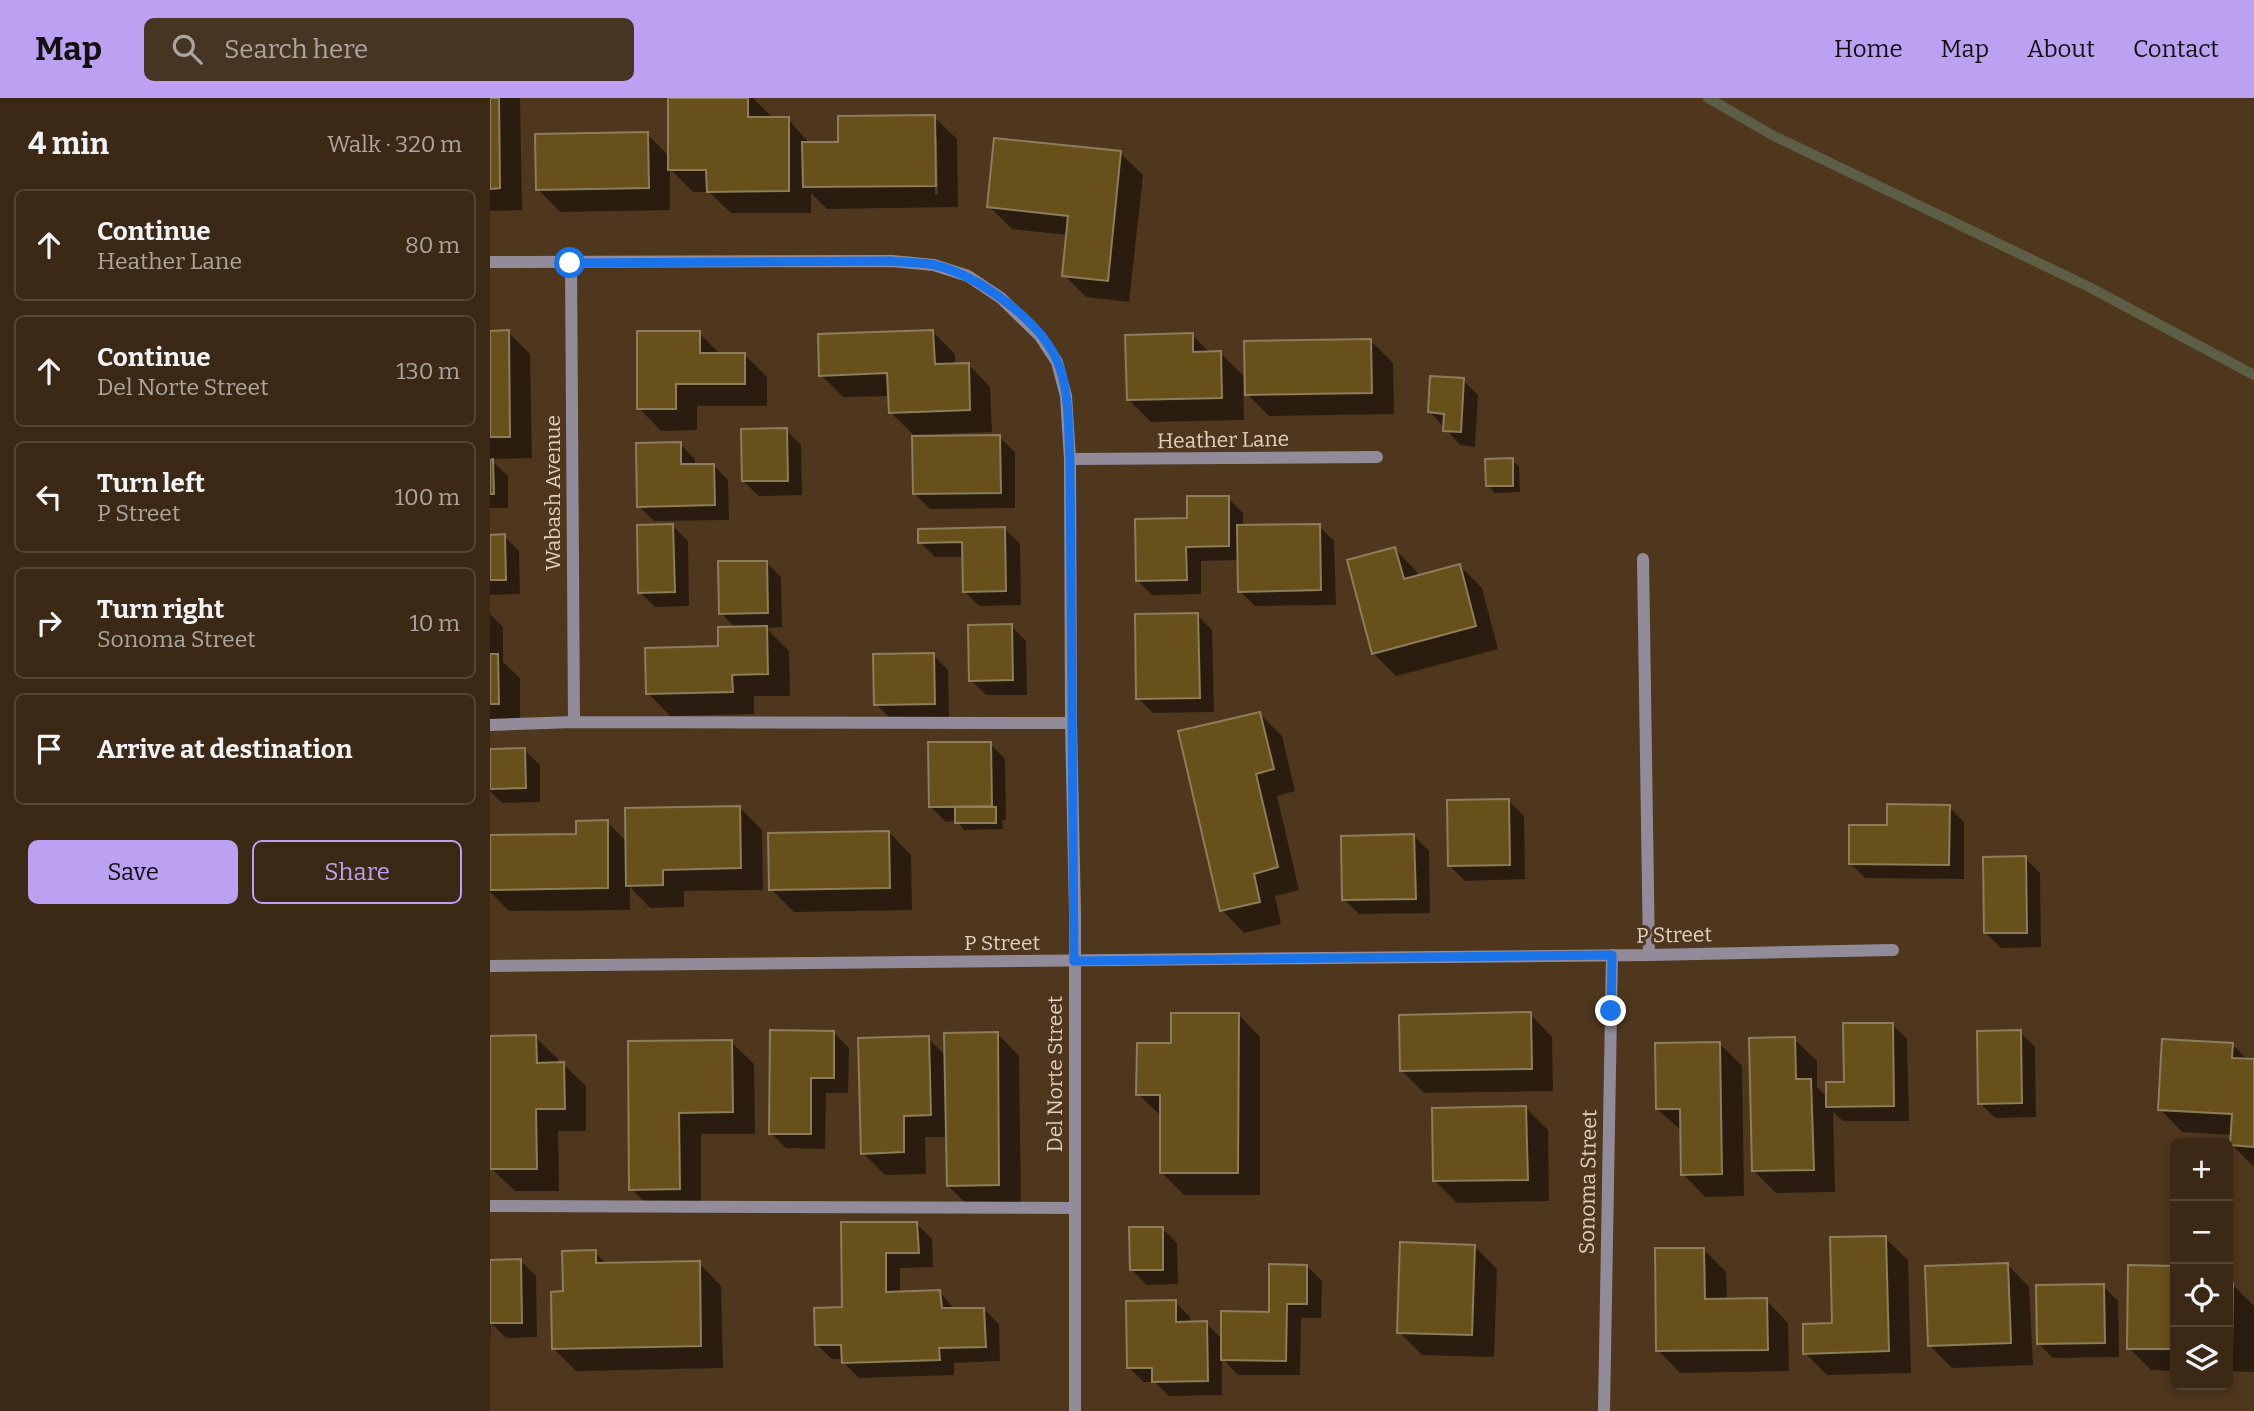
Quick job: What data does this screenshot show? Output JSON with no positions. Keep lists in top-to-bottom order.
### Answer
{
  "streets": {
    "street": [
      "Heather Lane",
      "Wabash Avenue",
      "P Street",
      "Del Norte Street",
      "Sonoma Street"
    ]
  },
  "crossings": [
    ["Heather Lane", "Del Norte Street"],
    ["Wabash Avenue", "Del Norte Street"],
    ["P Street", "Del Norte Street"],
    ["P Street", "Sonoma Street"]
  ],
  "page": {
    "header": "Map",
    "search": "Search here",
    "nav": [
      "Home",
      "Map",
      "About",
      "Contact"
    ],
    "heading": ["4 min", "Walk · 320 m"],
    "list": [
      ["Continue", "Heather Lane", "80 m"],
      ["Continue", "Del Norte Street", "130 m"],
      ["Turn left", "P Street", "100 m"],
      ["Turn right", "Sonoma Street", "10 m"],
      "Arrive at destination"
    ],
    "buttons": ["Save", "Share"],
    "map_buttons": ["+", "−"]
  }
}
